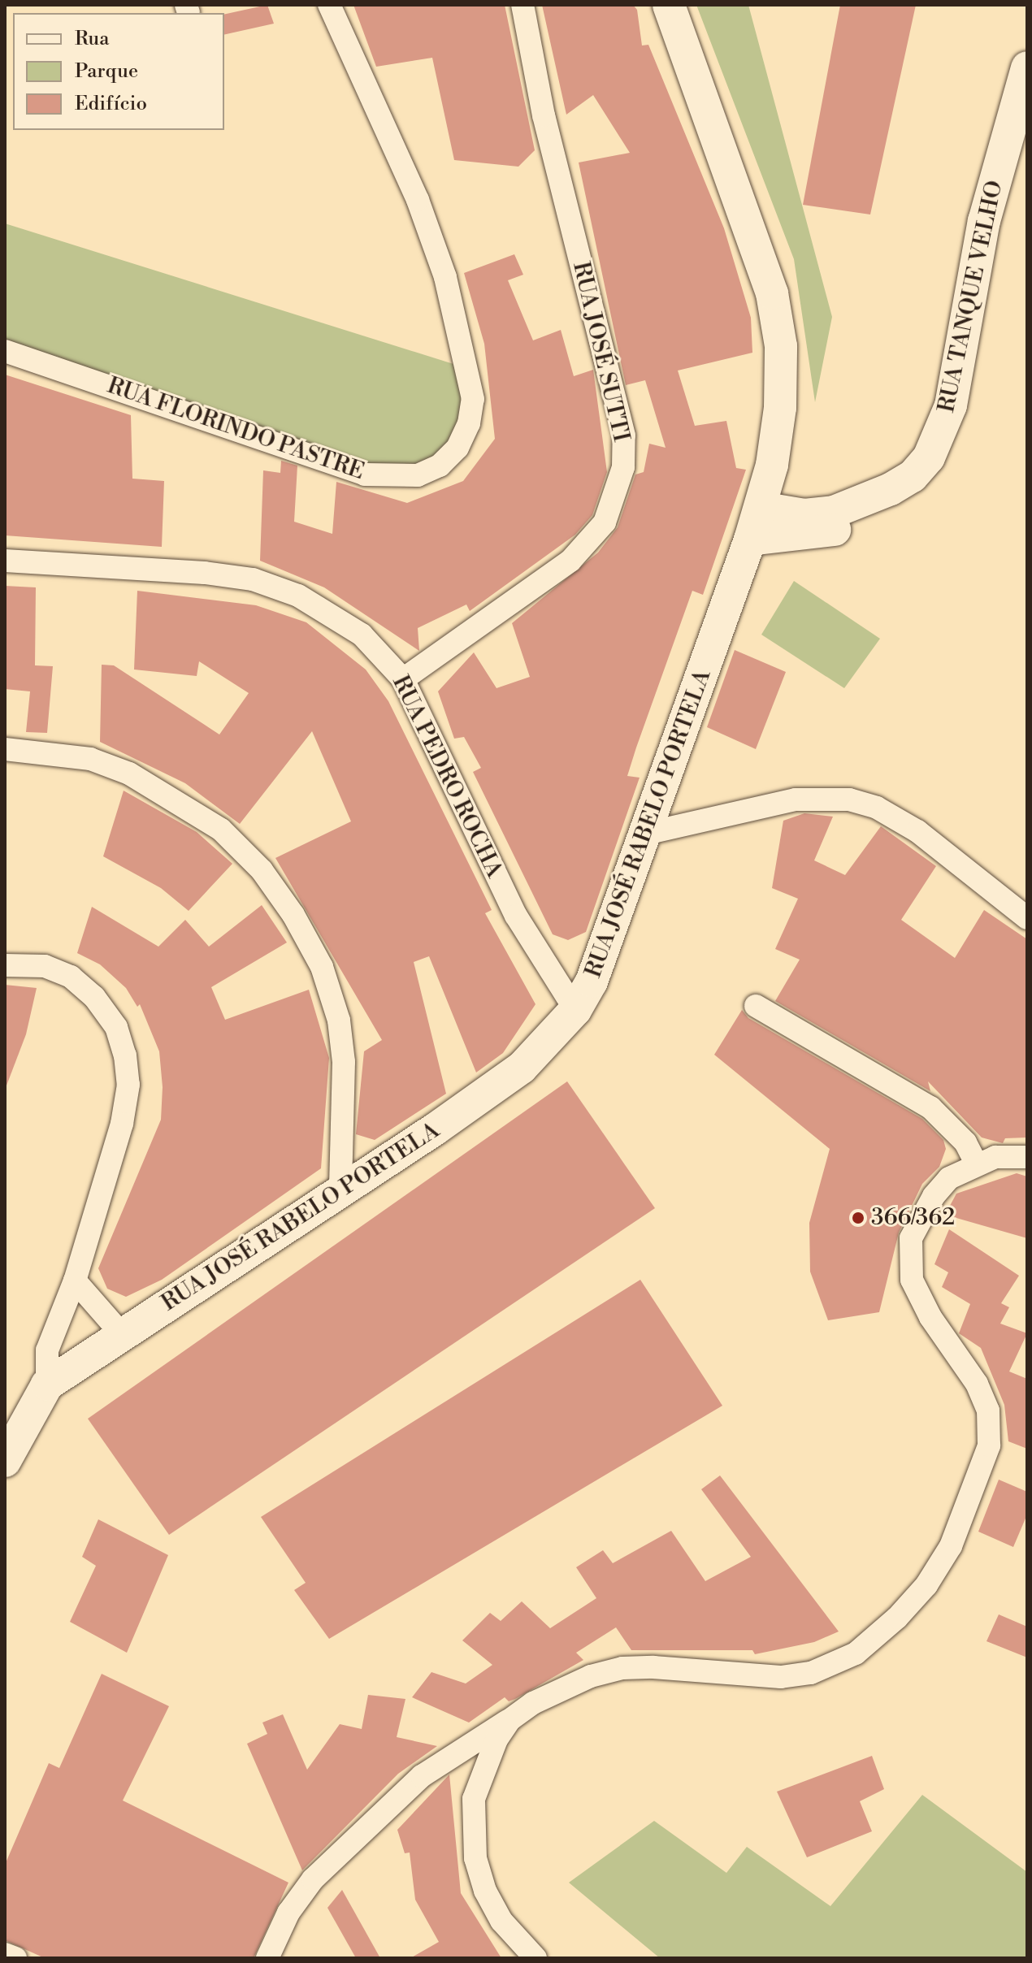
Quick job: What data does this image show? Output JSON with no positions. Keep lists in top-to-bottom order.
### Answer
{
  "streets": {
    "street": [
      "RUA TANQUE VELHO",
      "RUA JOSÉ SUTTI",
      "RUA FLORINDO PASTRE",
      "RUA PEDRO ROCHA",
      "RUA JOSÉ RABELO PORTELA"
    ]
  },
  "crossings": [
    ["RUA TANQUE VELHO", "RUA JOSÉ RABELO PORTELA"],
    ["RUA JOSÉ SUTTI", "RUA PEDRO ROCHA"],
    ["RUA PEDRO ROCHA", "RUA JOSÉ RABELO PORTELA"]
  ],
  "places": ["366/362"],
  "legend": ["Rua", "Parque", "Edifício"]
}
